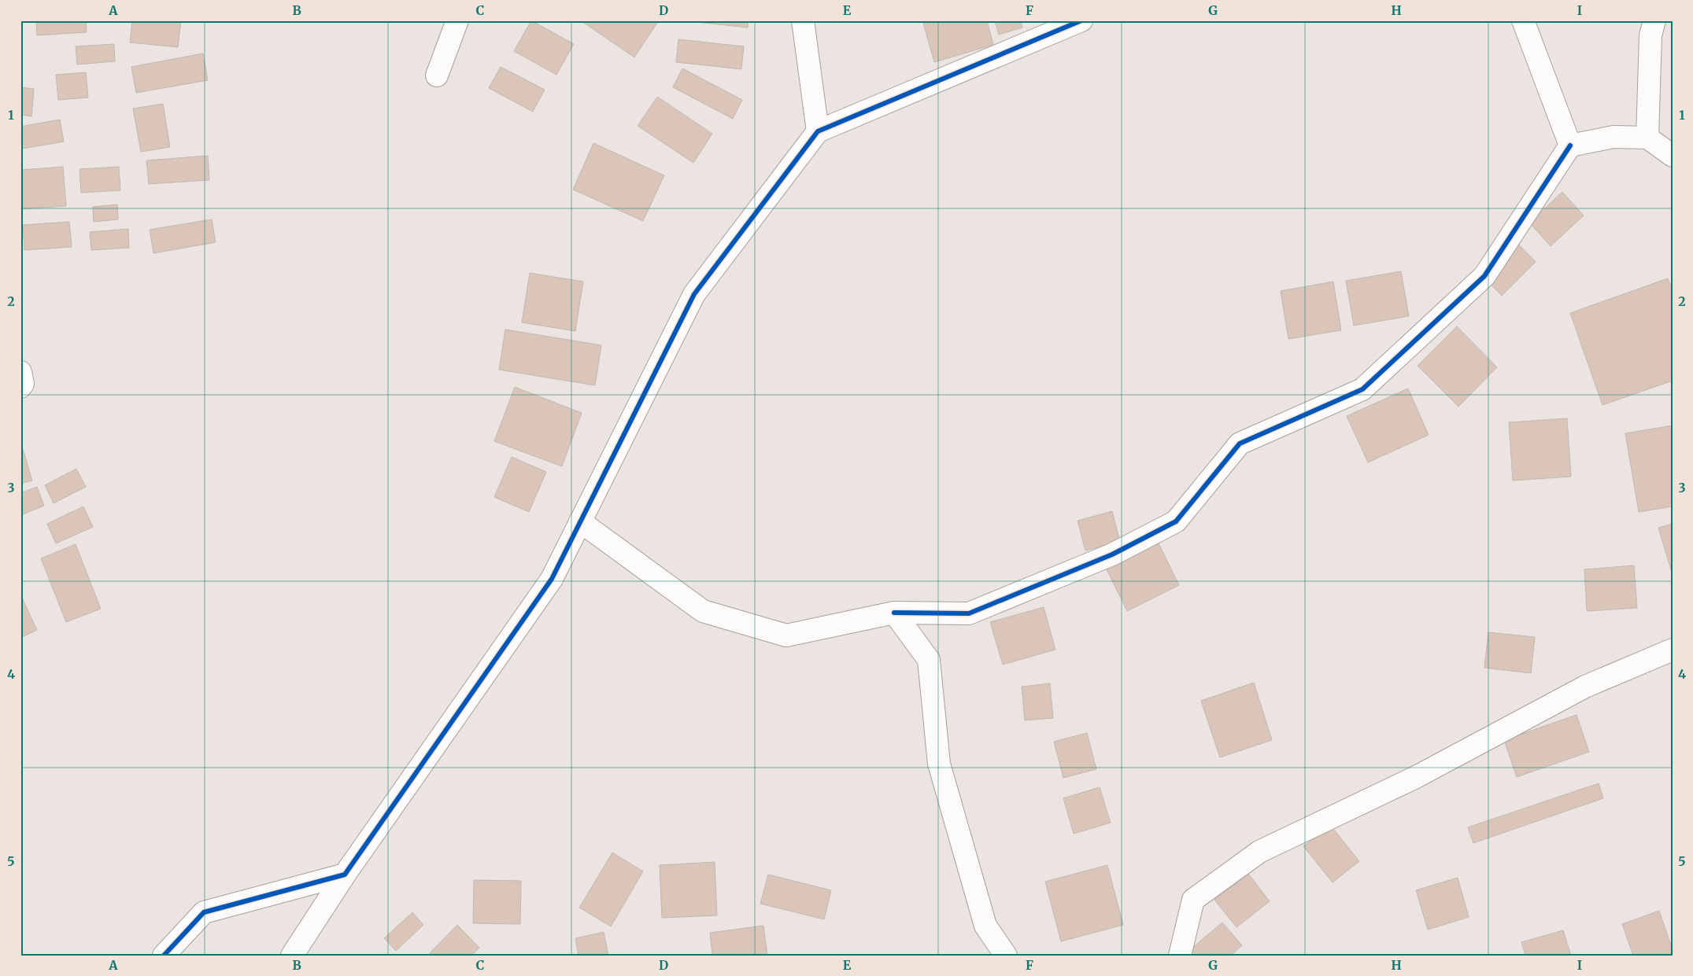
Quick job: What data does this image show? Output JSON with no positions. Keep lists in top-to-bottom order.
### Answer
{
  "grid": {
    "columns": [
      "A",
      "B",
      "C",
      "D",
      "E",
      "F",
      "G",
      "H",
      "I"
    ],
    "rows": [
      "1",
      "2",
      "3",
      "4",
      "5"
    ]
  }
}
